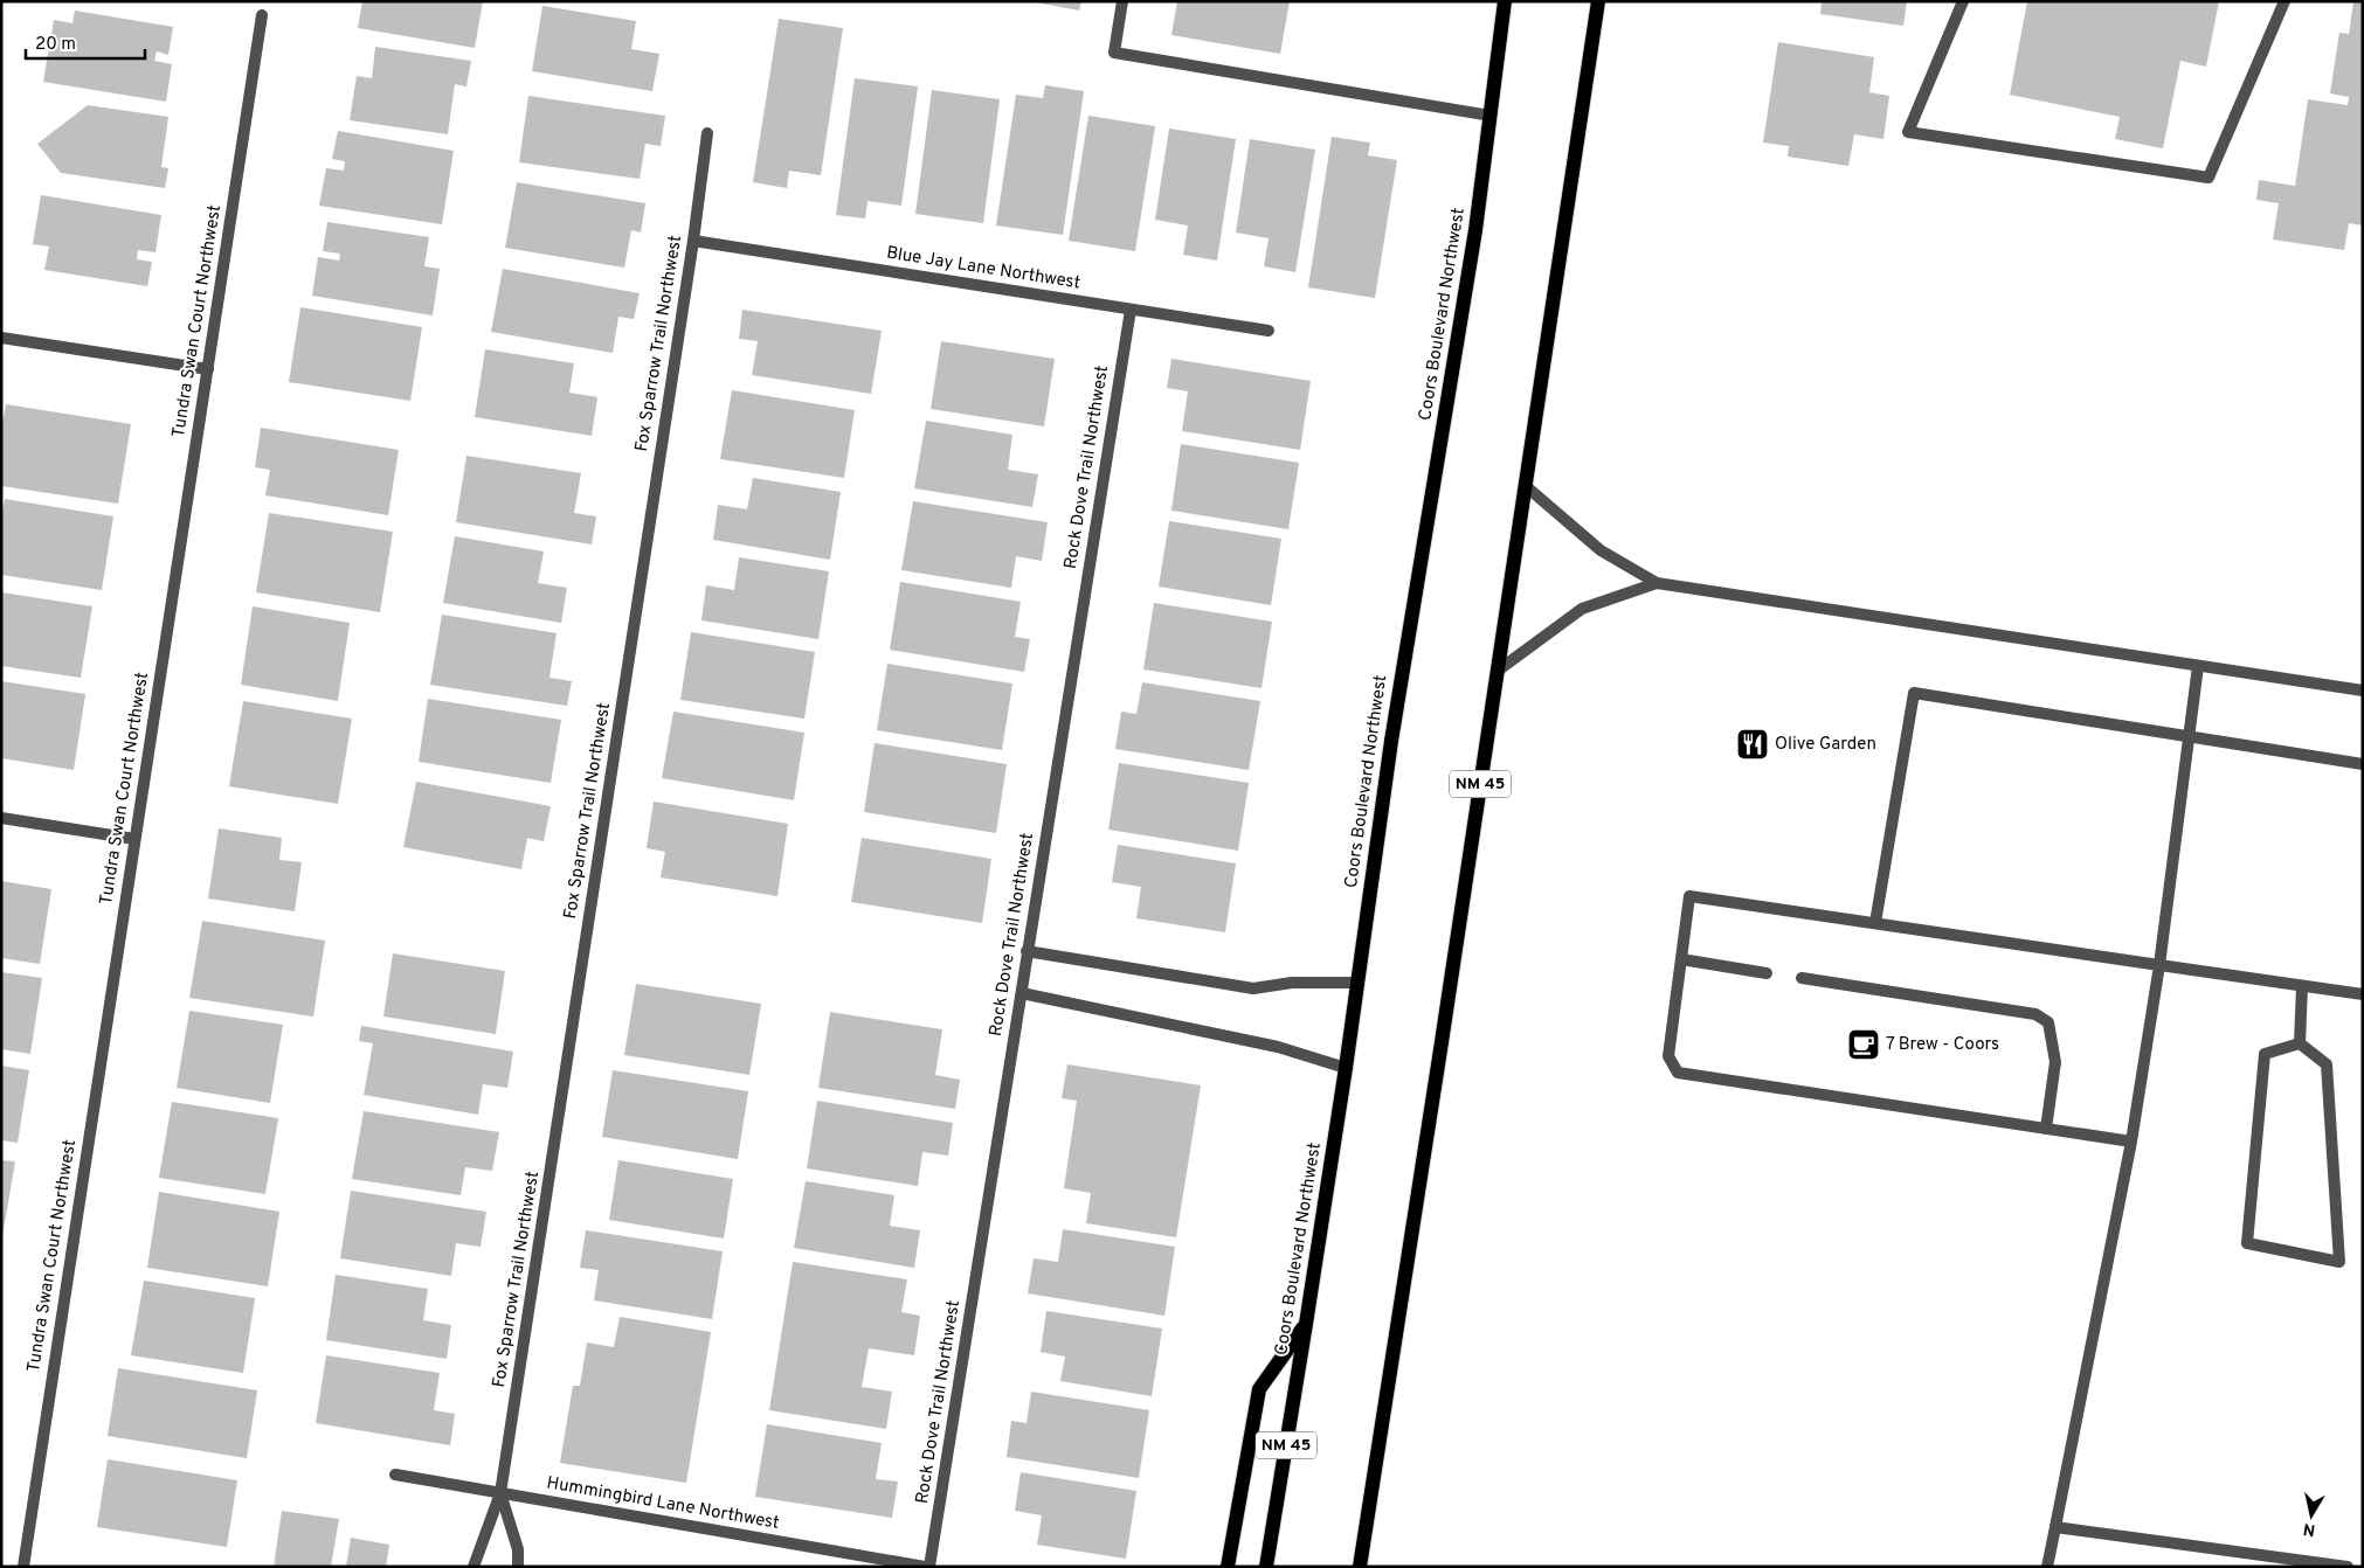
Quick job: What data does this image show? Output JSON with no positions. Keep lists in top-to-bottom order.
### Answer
{
  "streets": {
    "main road": ["Coors Boulevard Northwest", "NM 45"],
    "street": [
      "Blue Jay Lane Northwest",
      "Tundra Swan Court Northwest",
      "Fox Sparrow Trail Northwest",
      "Rock Dove Trail Northwest",
      "Hummingbird Lane Northwest"
    ]
  },
  "crossings": [
    ["Blue Jay Lane Northwest", "Fox Sparrow Trail Northwest"],
    ["Blue Jay Lane Northwest", "Rock Dove Trail Northwest"],
    ["Fox Sparrow Trail Northwest", "Hummingbird Lane Northwest"]
  ],
  "places": {
    "restaurant": ["Olive Garden"],
    "cafe": ["7 Brew - Coors"]
  },
  "scale_bar": "20 m",
  "north": "bottom"
}
